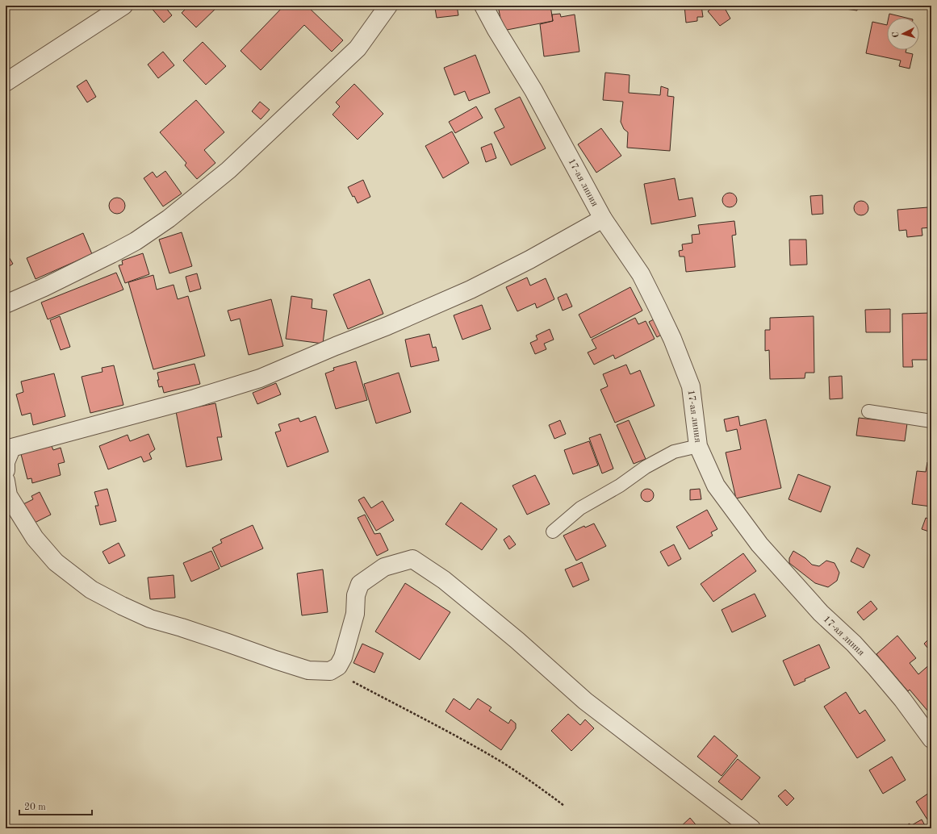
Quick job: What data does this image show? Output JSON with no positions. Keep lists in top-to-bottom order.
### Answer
{
  "streets": {
    "street": ["17-ая линия"]
  },
  "scale_bar": "20 m",
  "north": "left"
}
